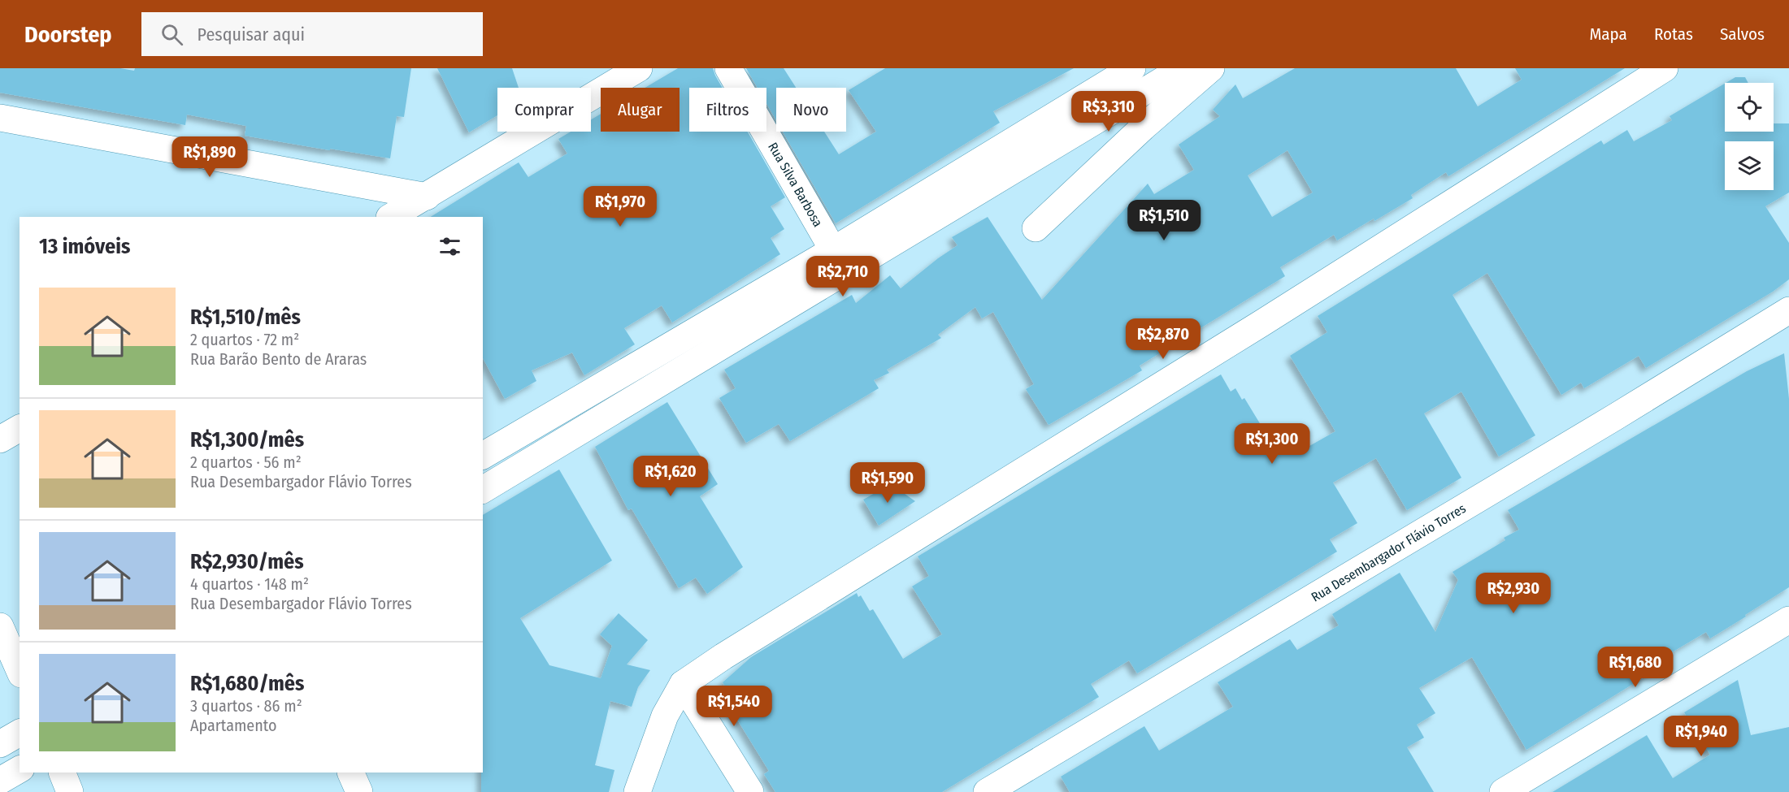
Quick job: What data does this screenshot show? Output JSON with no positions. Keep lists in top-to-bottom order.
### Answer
{
  "streets": {
    "street": ["Rua Silva Barbosa", "Rua Desembargador Flávio Torres"]
  },
  "page": {
    "header": "Doorstep",
    "search": "Pesquisar aqui",
    "nav": ["Mapa", "Rotas", "Salvos"],
    "chip": [
      "Comprar",
      "Alugar",
      "Filtros",
      "Novo"
    ],
    "price": [
      "R$3,310",
      "R$1,890",
      "R$1,970",
      "R$1,510",
      "R$2,710",
      "R$2,870",
      "R$1,300",
      "R$1,620",
      "R$1,590",
      "R$2,930",
      "R$1,680",
      "R$1,540",
      "R$1,940"
    ],
    "heading": "13 imóveis",
    "list": [
      {
        "name": "R$1,510/mês",
        "note": "2 quartos · 72 m² · Rua Barão Bento de Araras"
      },
      {
        "name": "R$1,300/mês",
        "note": "2 quartos · 56 m² · Rua Desembargador Flávio Torres"
      },
      {
        "name": "R$2,930/mês",
        "note": "4 quartos · 148 m² · Rua Desembargador Flávio Torres"
      },
      {
        "name": "R$1,680/mês",
        "note": "3 quartos · 86 m² · Apartamento"
      }
    ]
  }
}
